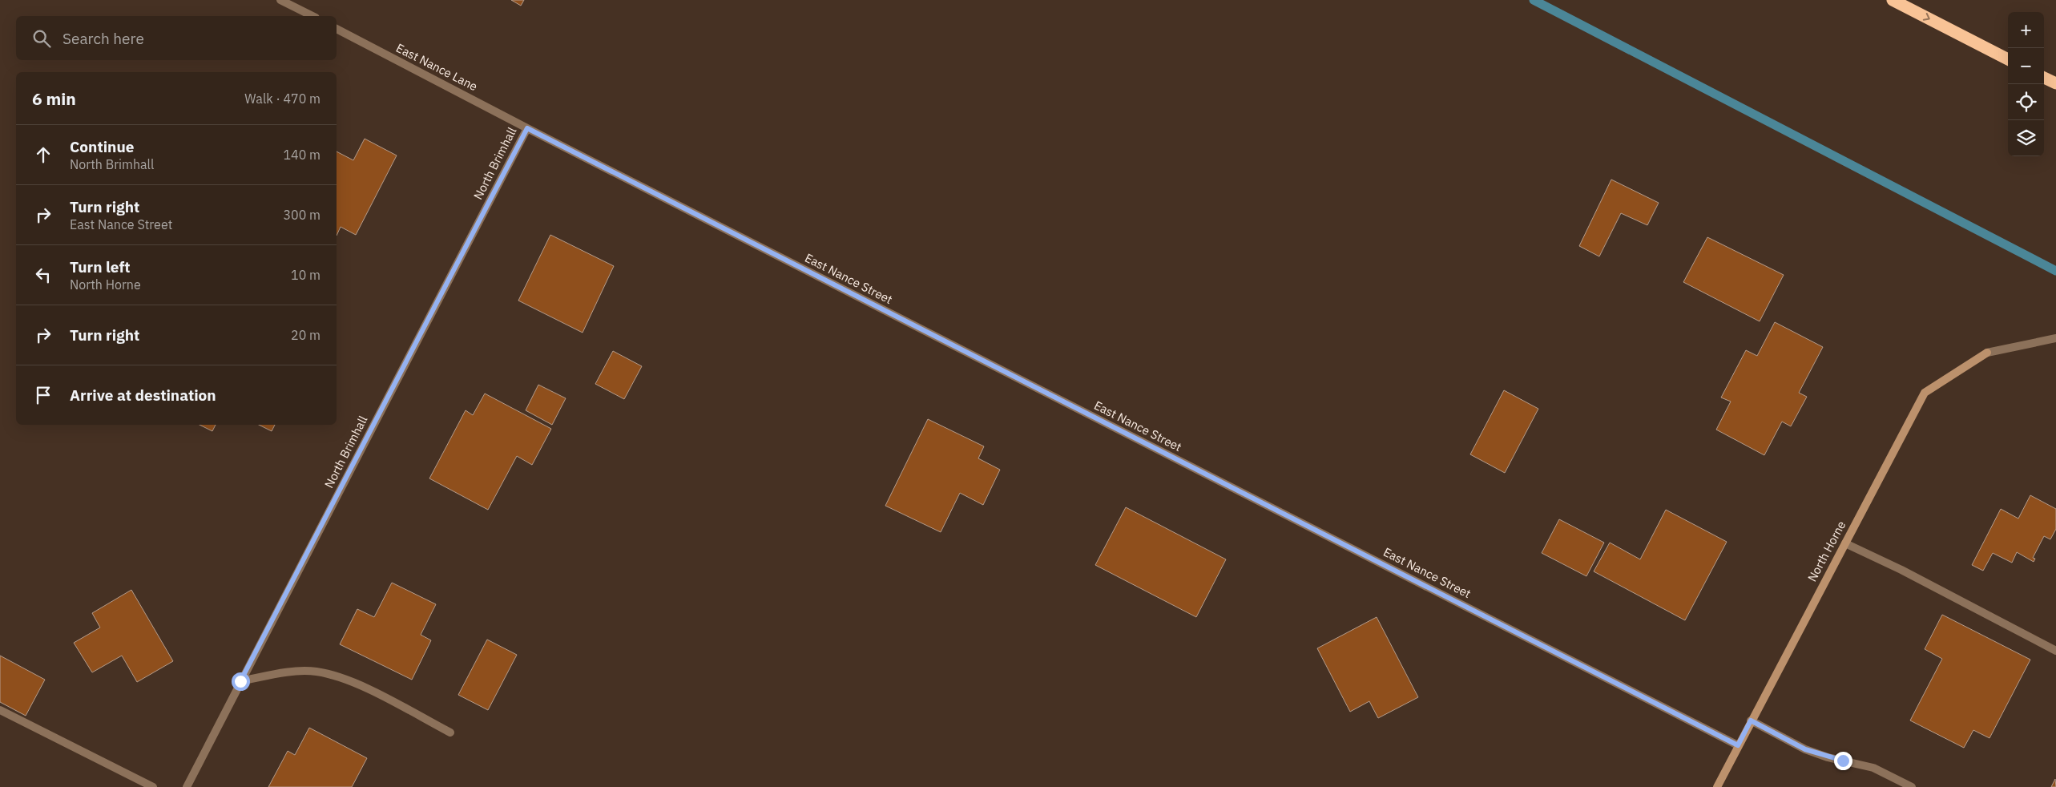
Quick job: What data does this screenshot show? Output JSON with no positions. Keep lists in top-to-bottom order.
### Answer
{
  "streets": {
    "street": [
      "East Nance Lane",
      "North Brimhall",
      "East Nance Street",
      "North Horne"
    ]
  },
  "crossings": [
    ["East Nance Lane", "North Brimhall"],
    ["East Nance Lane", "East Nance Street"],
    ["North Brimhall", "East Nance Street"],
    ["East Nance Street", "North Horne"]
  ],
  "page": {
    "map_buttons": ["+", "−"],
    "search": "Search here",
    "heading": ["6 min", "Walk · 470 m"],
    "list": [
      ["Continue", "North Brimhall", "140 m"],
      ["Turn right", "East Nance Street", "300 m"],
      ["Turn left", "North Horne", "10 m"],
      ["Turn right", "20 m"],
      "Arrive at destination"
    ]
  }
}
